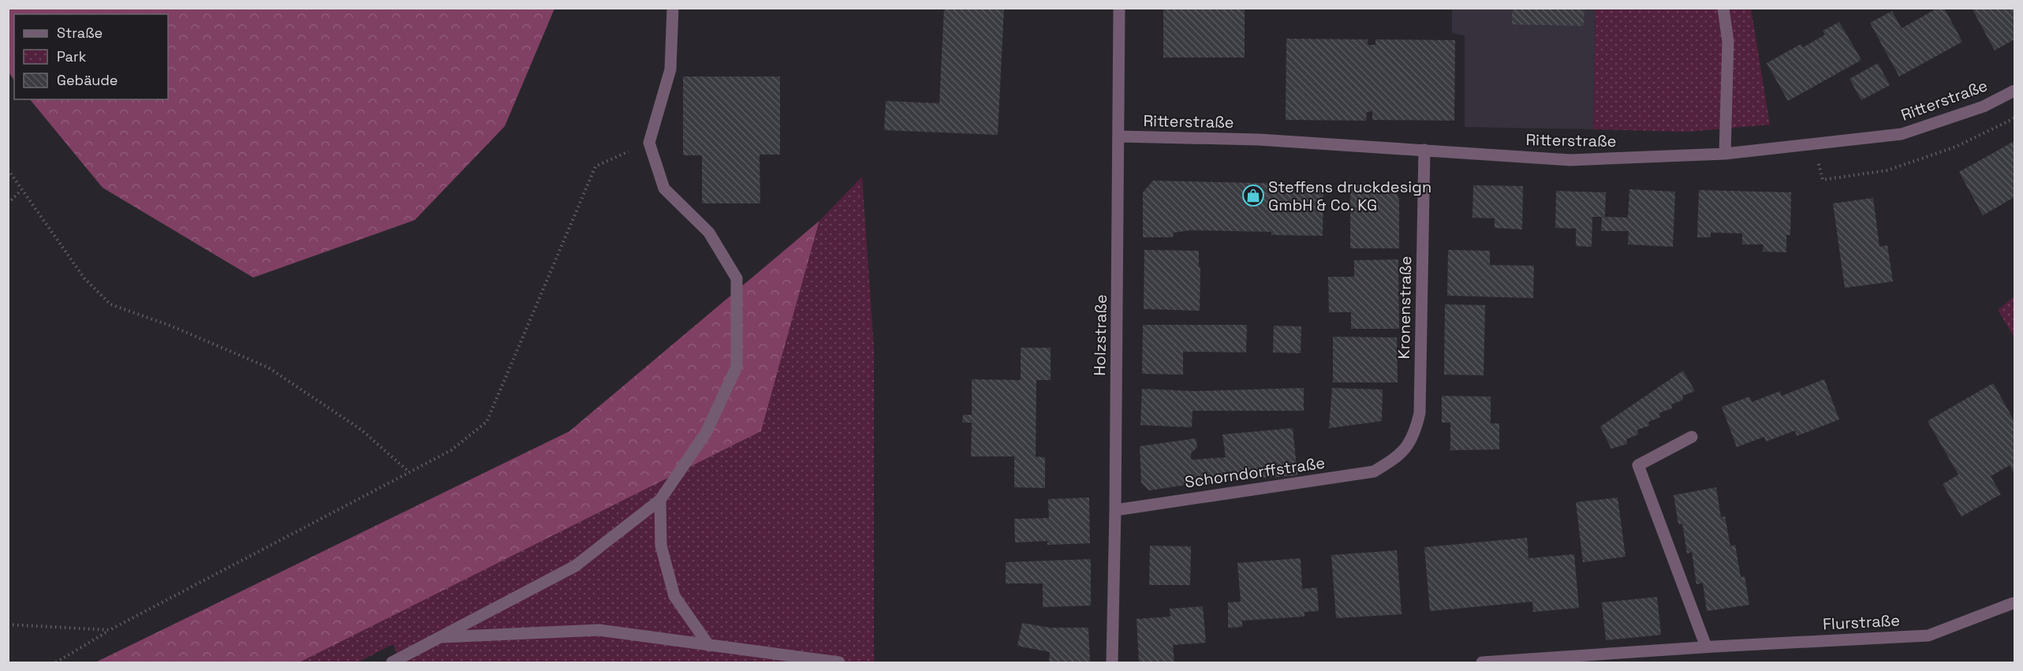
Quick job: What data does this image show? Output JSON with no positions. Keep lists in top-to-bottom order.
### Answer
{
  "streets": {
    "street": [
      "Ritterstraße",
      "Kronenstraße",
      "Holzstraße",
      "Schorndorffstraße",
      "Flurstraße"
    ]
  },
  "crossings": [
    ["Ritterstraße", "Kronenstraße"],
    ["Ritterstraße", "Holzstraße"],
    ["Kronenstraße", "Schorndorffstraße"],
    ["Holzstraße", "Schorndorffstraße"]
  ],
  "places": {
    "shop": ["Steffens druckdesign GmbH & Co. KG"]
  },
  "legend": ["Straße", "Park", "Gebäude"]
}
